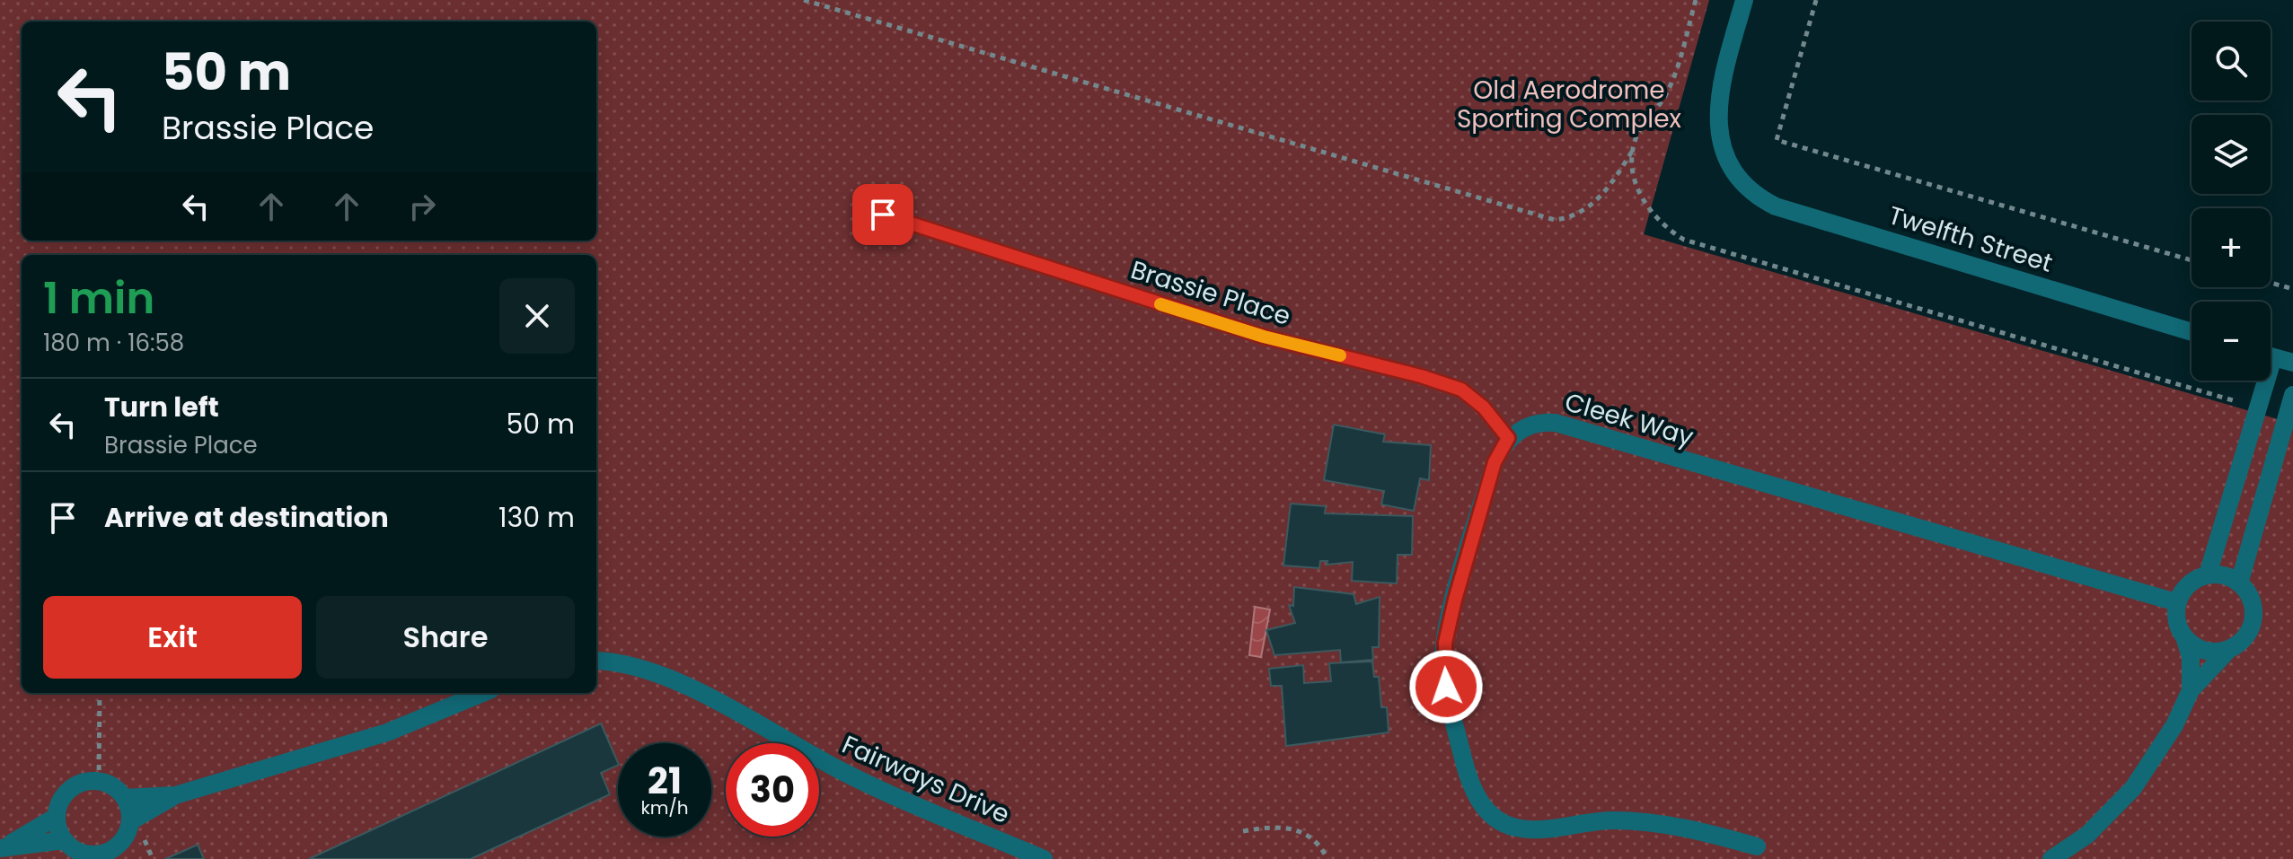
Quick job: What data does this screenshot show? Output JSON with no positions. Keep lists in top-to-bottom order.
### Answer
{
  "streets": {
    "street": [
      "Twelfth Street",
      "Brassie Place",
      "Cleek Way",
      "Fairways Drive"
    ]
  },
  "crossings": [
    ["Brassie Place", "Cleek Way"]
  ],
  "parks": ["Old Aerodrome Sporting Complex"],
  "page": {
    "map_buttons": ["+", "−"],
    "turn": ["50 m", "Brassie Place"],
    "heading": ["1 min", "180 m · 16:58"],
    "list": [
      {
        "name": "Turn left",
        "note": "Brassie Place",
        "value": "50 m"
      },
      {
        "name": "Arrive at destination",
        "value": "130 m"
      }
    ],
    "buttons": ["Exit", "Share"],
    "speed": "21 km/h",
    "limit": "30"
  }
}
